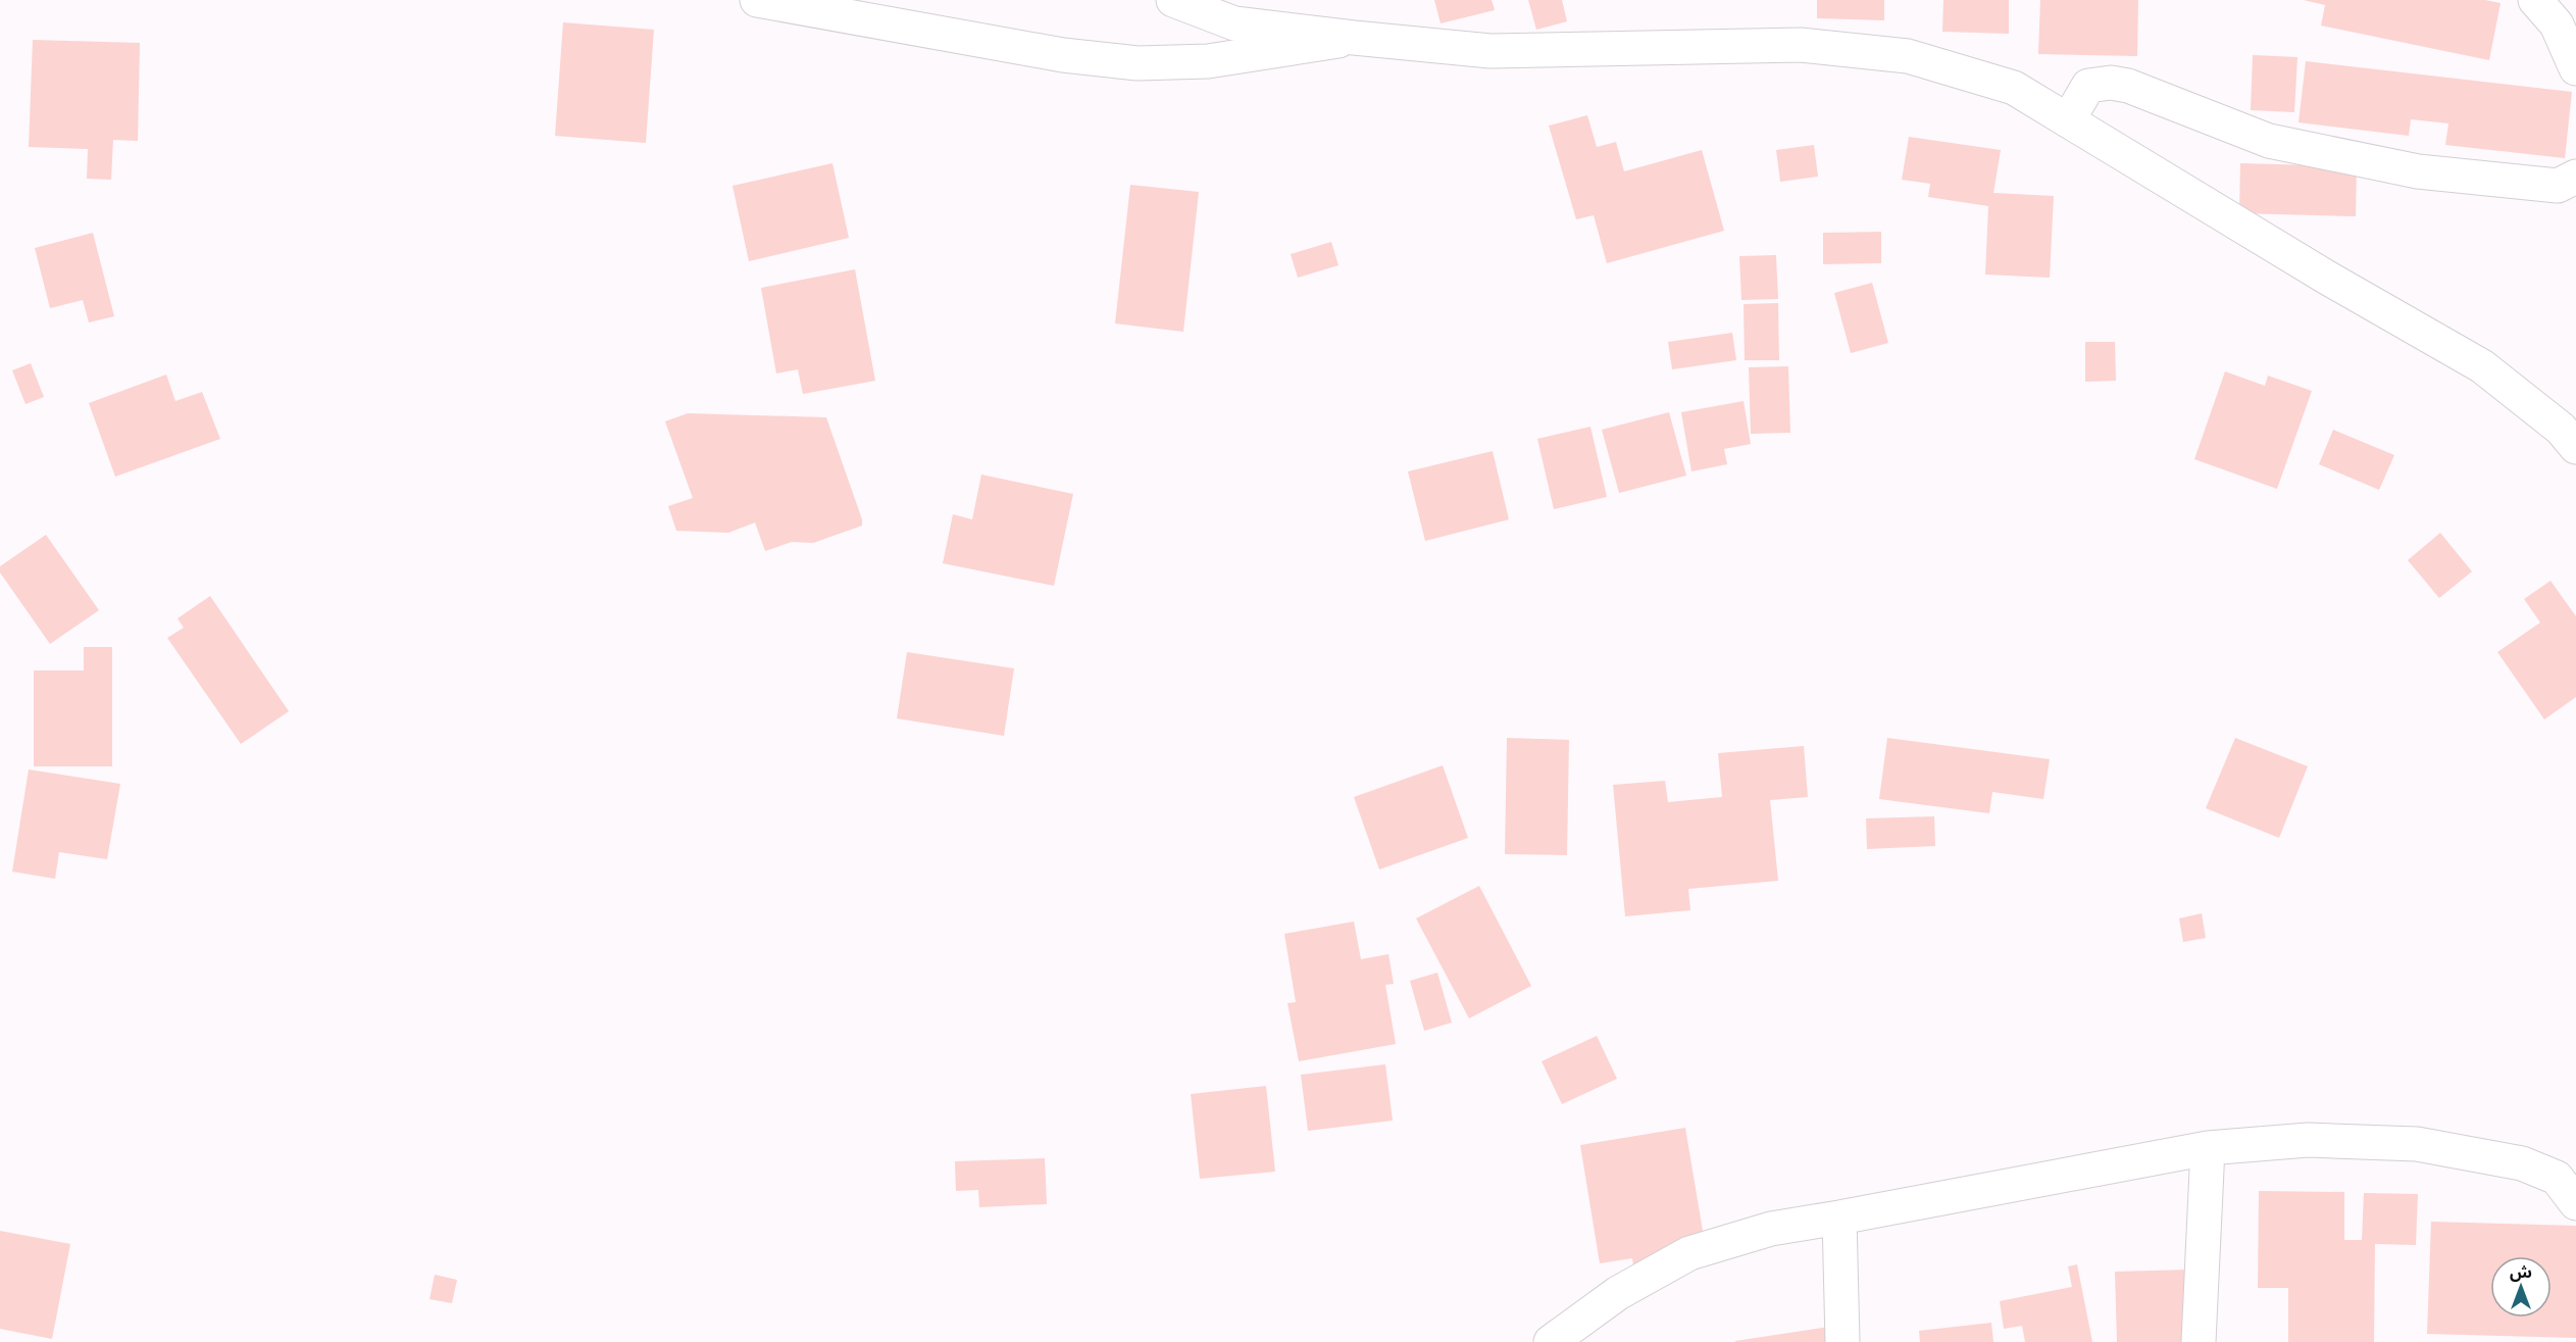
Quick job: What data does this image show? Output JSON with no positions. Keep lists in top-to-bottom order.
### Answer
{
  "north": "top"
}
